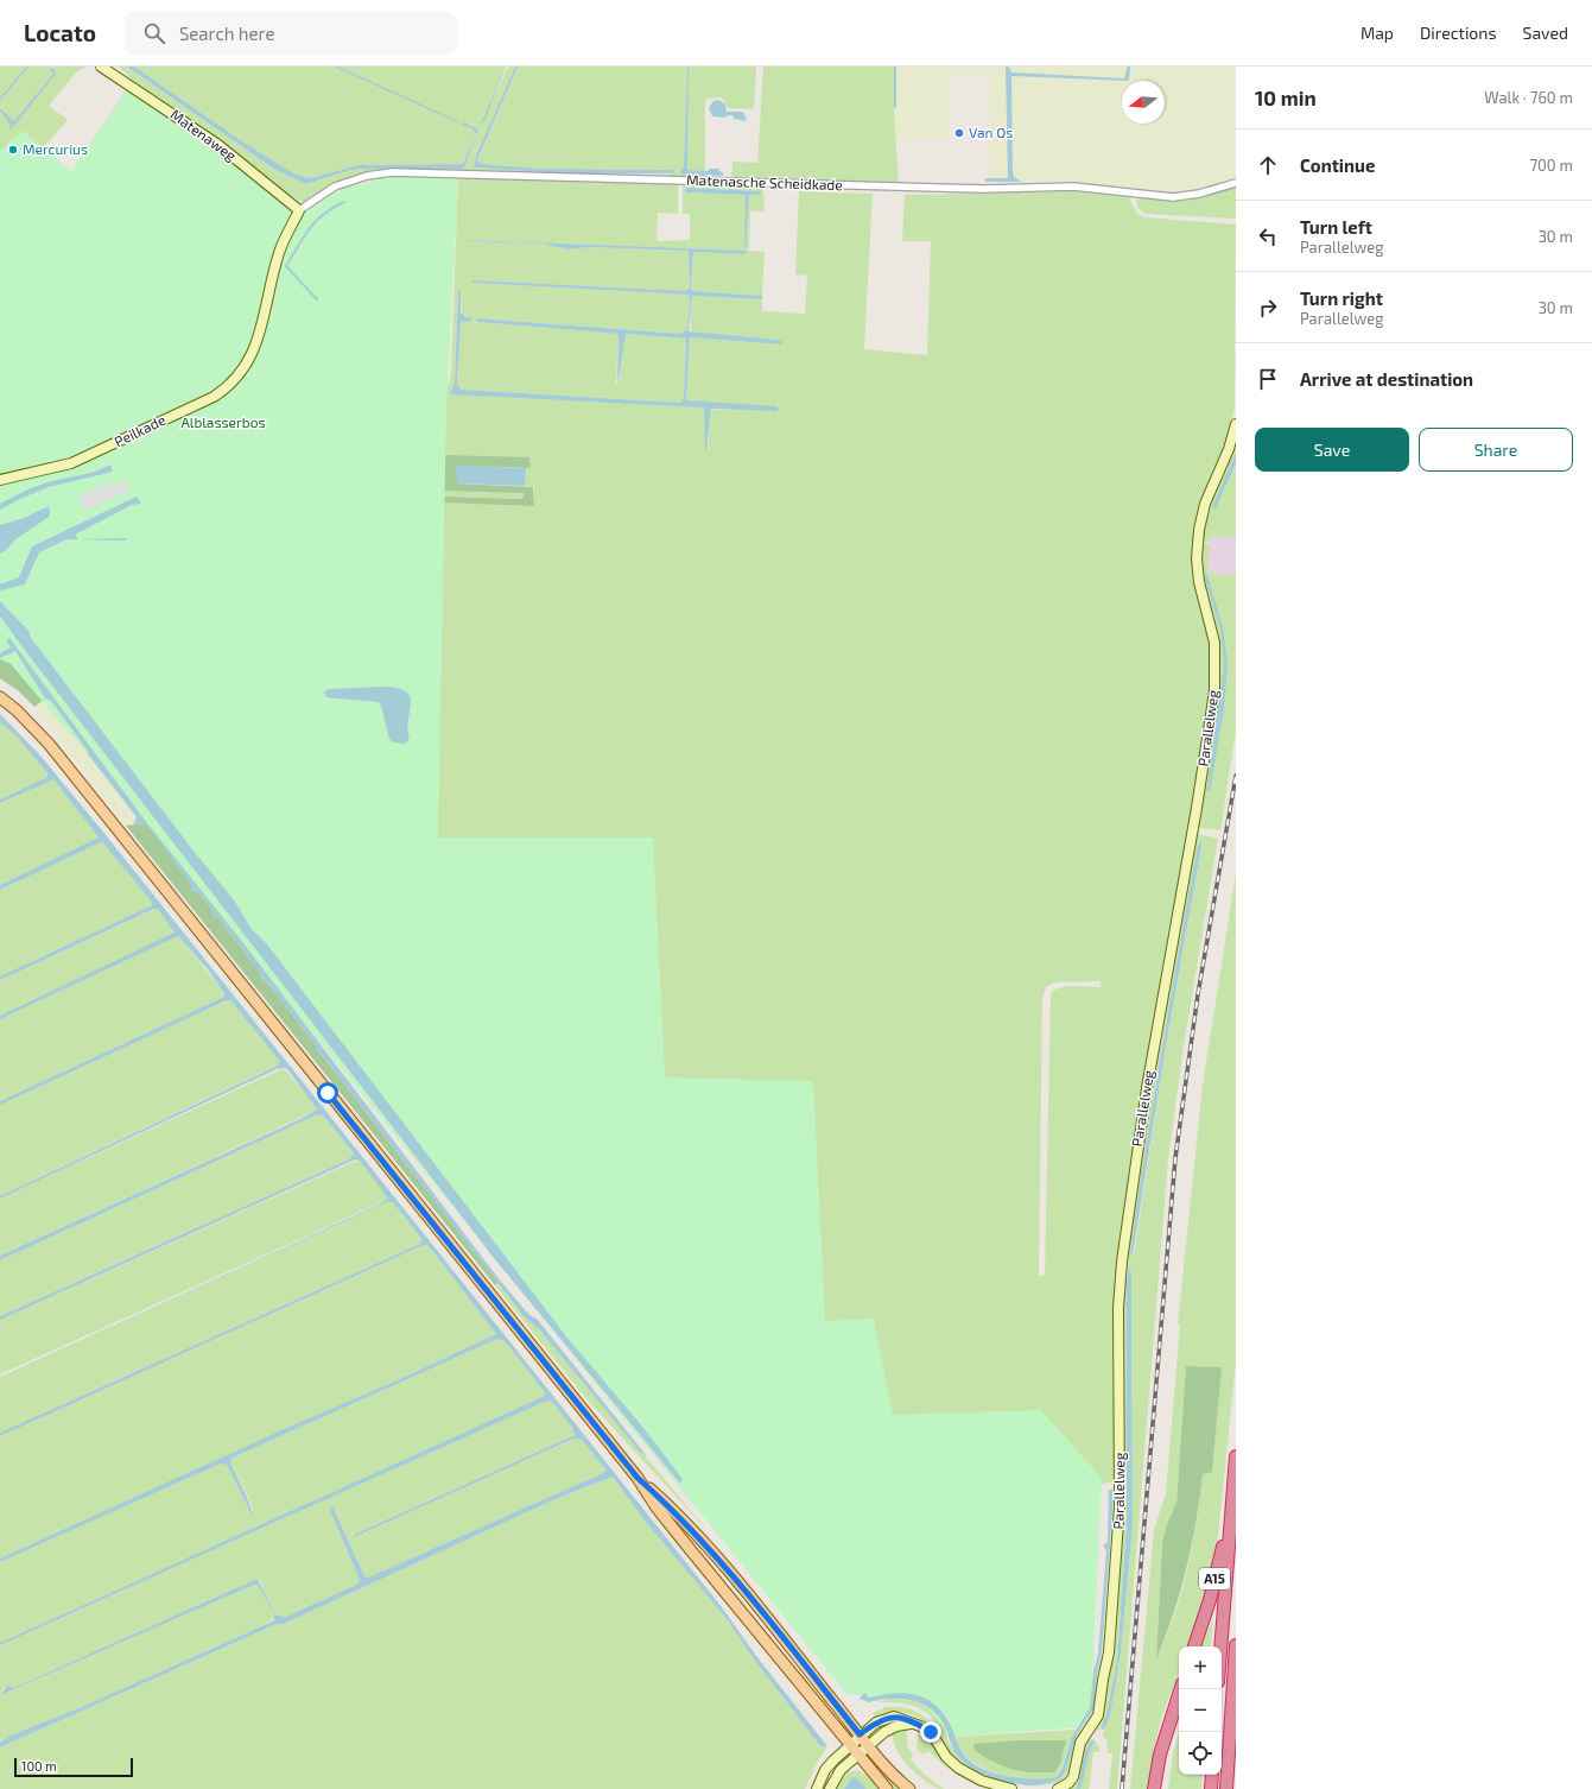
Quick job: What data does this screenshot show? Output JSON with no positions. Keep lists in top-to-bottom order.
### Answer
{
  "streets": {
    "highway": ["A15"],
    "street": [
      "Matenaweg",
      "Matenasche Scheidkade",
      "Peilkade",
      "Parallelweg"
    ]
  },
  "crossings": [
    ["Matenaweg", "Matenasche Scheidkade"],
    ["Matenaweg", "Peilkade"],
    ["Matenasche Scheidkade", "Peilkade"]
  ],
  "parks": ["Alblasserbos"],
  "places": ["Van Os", "Mercurius"],
  "scale_bar": "100 m",
  "north": "left",
  "page": {
    "header": "Locato",
    "search": "Search here",
    "nav": ["Map", "Directions", "Saved"],
    "heading": ["10 min", "Walk · 760 m"],
    "list": [
      ["Continue", "700 m"],
      ["Turn left", "Parallelweg", "30 m"],
      ["Turn right", "Parallelweg", "30 m"],
      "Arrive at destination"
    ],
    "buttons": ["Save", "Share"],
    "map_buttons": ["+", "−"],
    "scale": "100 m"
  }
}
